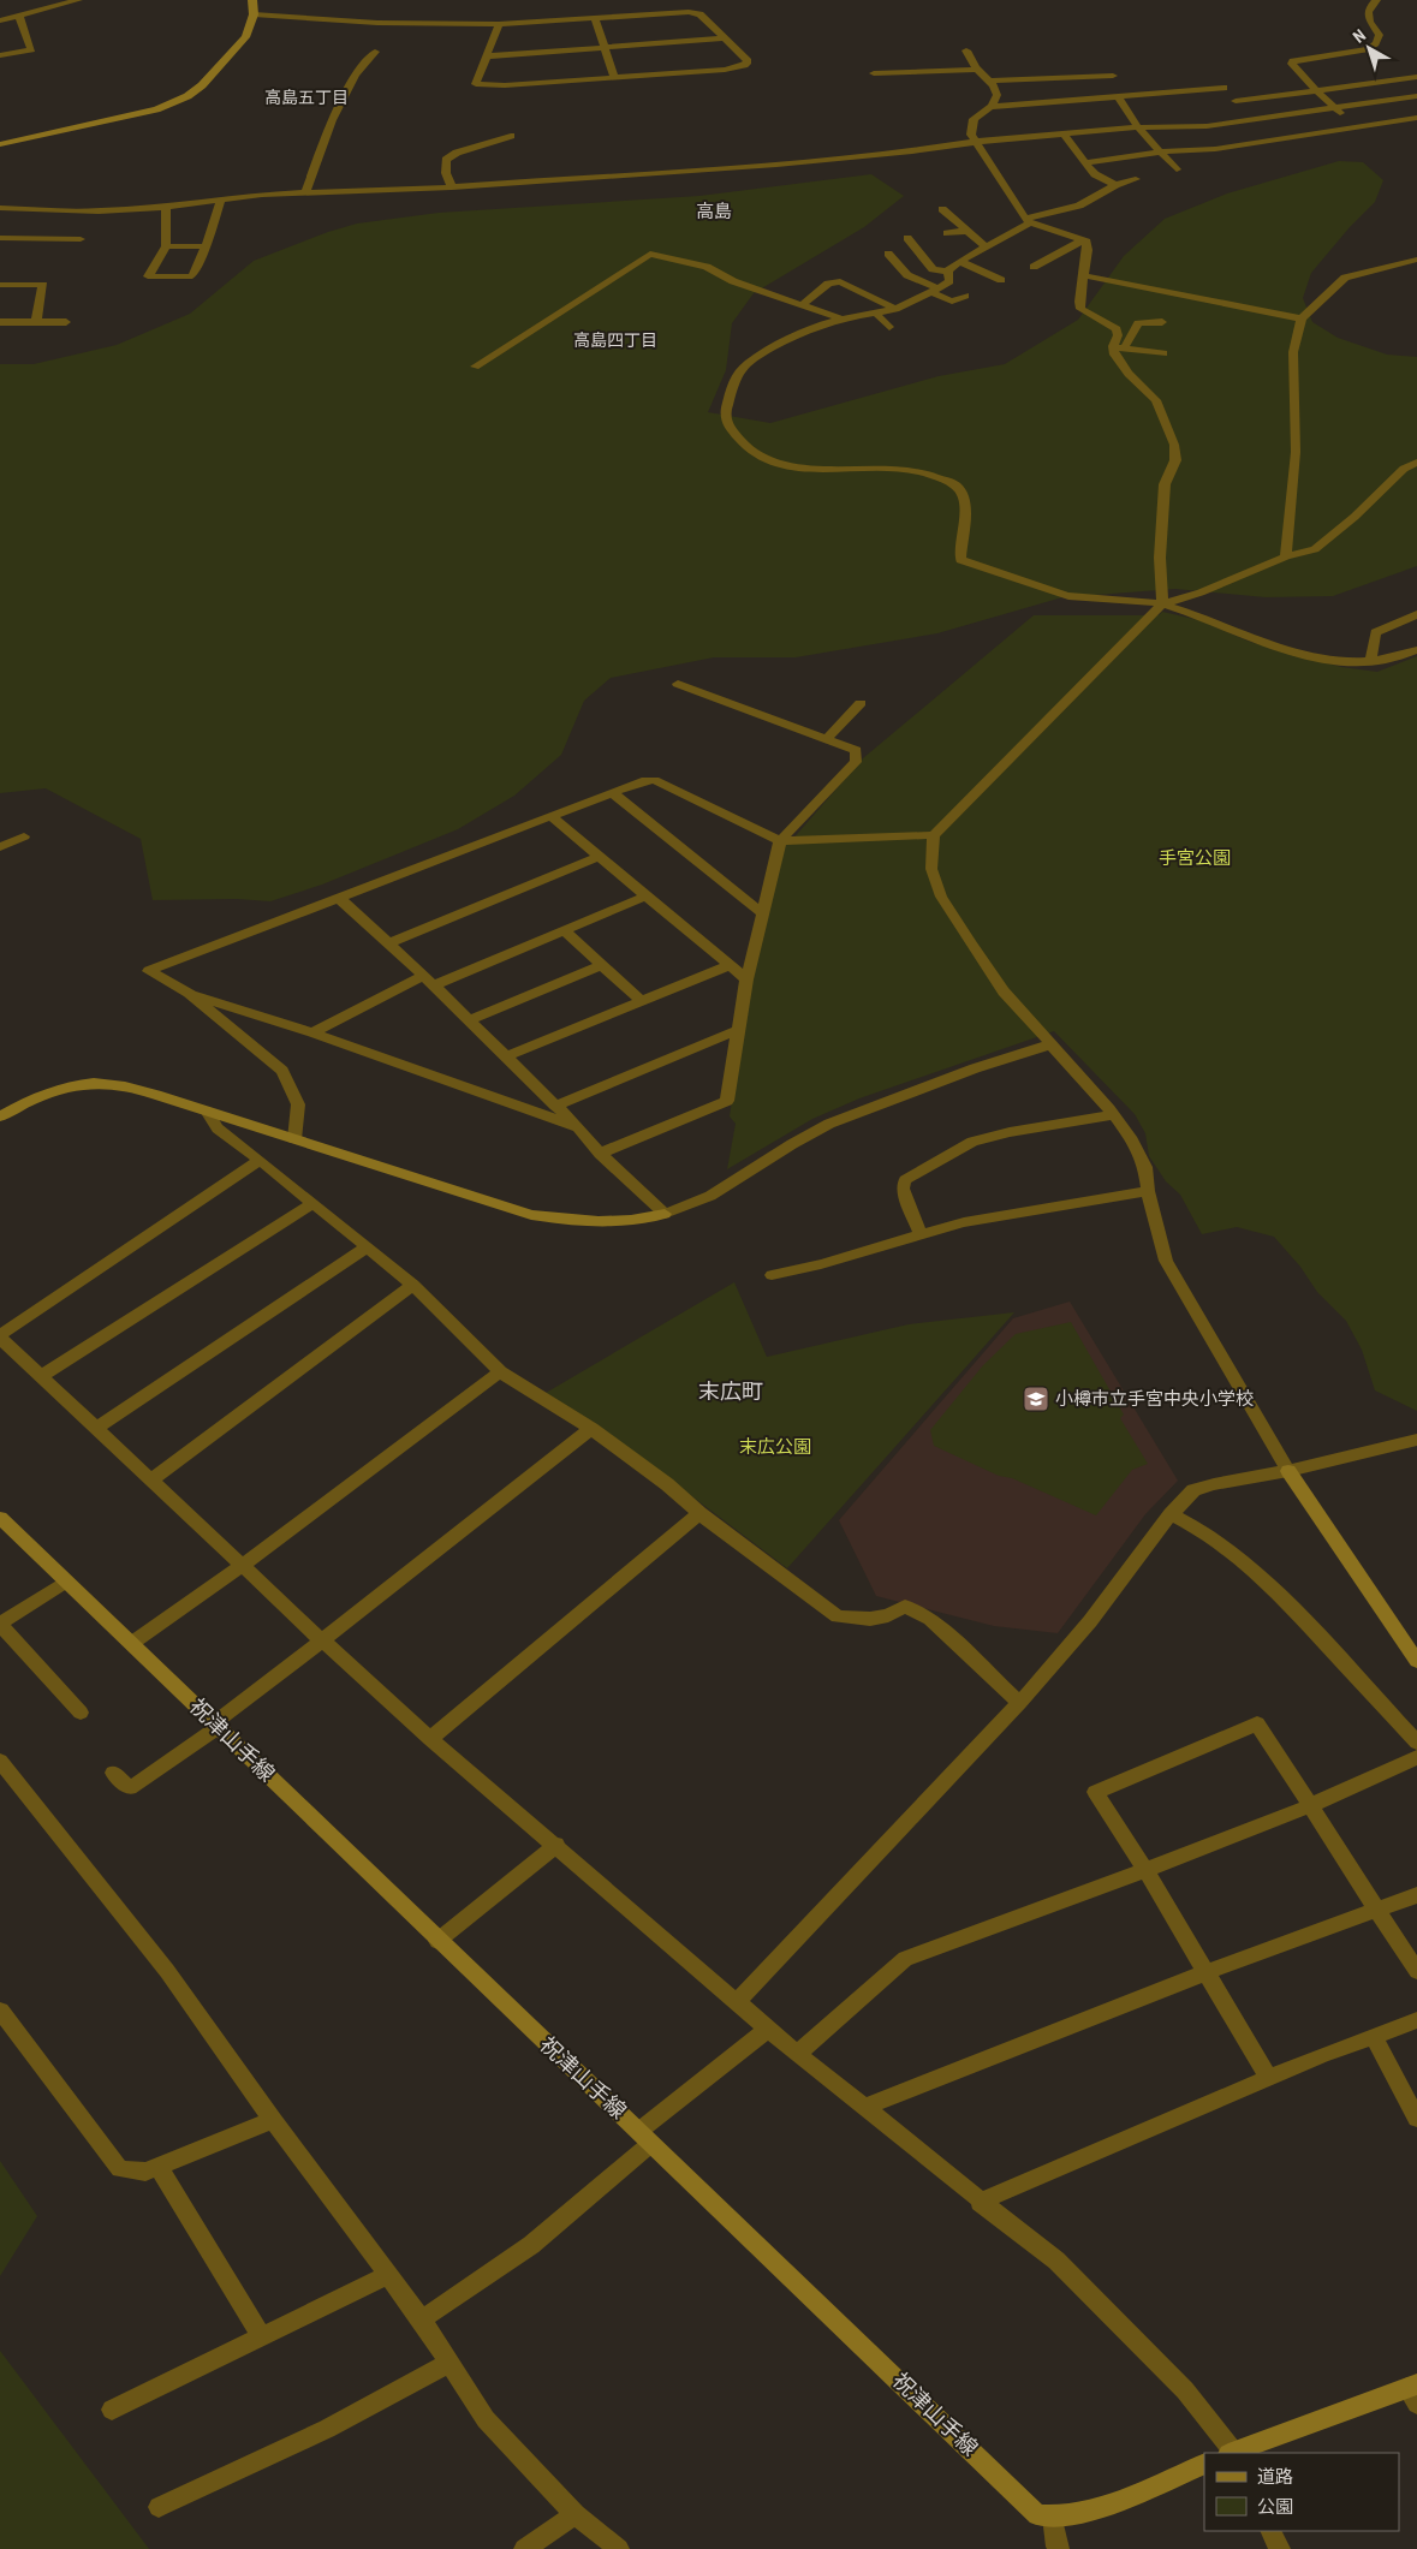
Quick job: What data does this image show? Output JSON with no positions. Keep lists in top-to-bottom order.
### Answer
{
  "streets": {
    "street": ["祝津山手線"]
  },
  "districts": [
    "高島五丁目",
    "高島",
    "高島四丁目",
    "末広町"
  ],
  "parks": ["手宮公園", "末広公園"],
  "places": {
    "school or university": ["小樽市立手宮中央小学校"]
  },
  "legend": ["道路", "公園"],
  "north": "top left"
}
